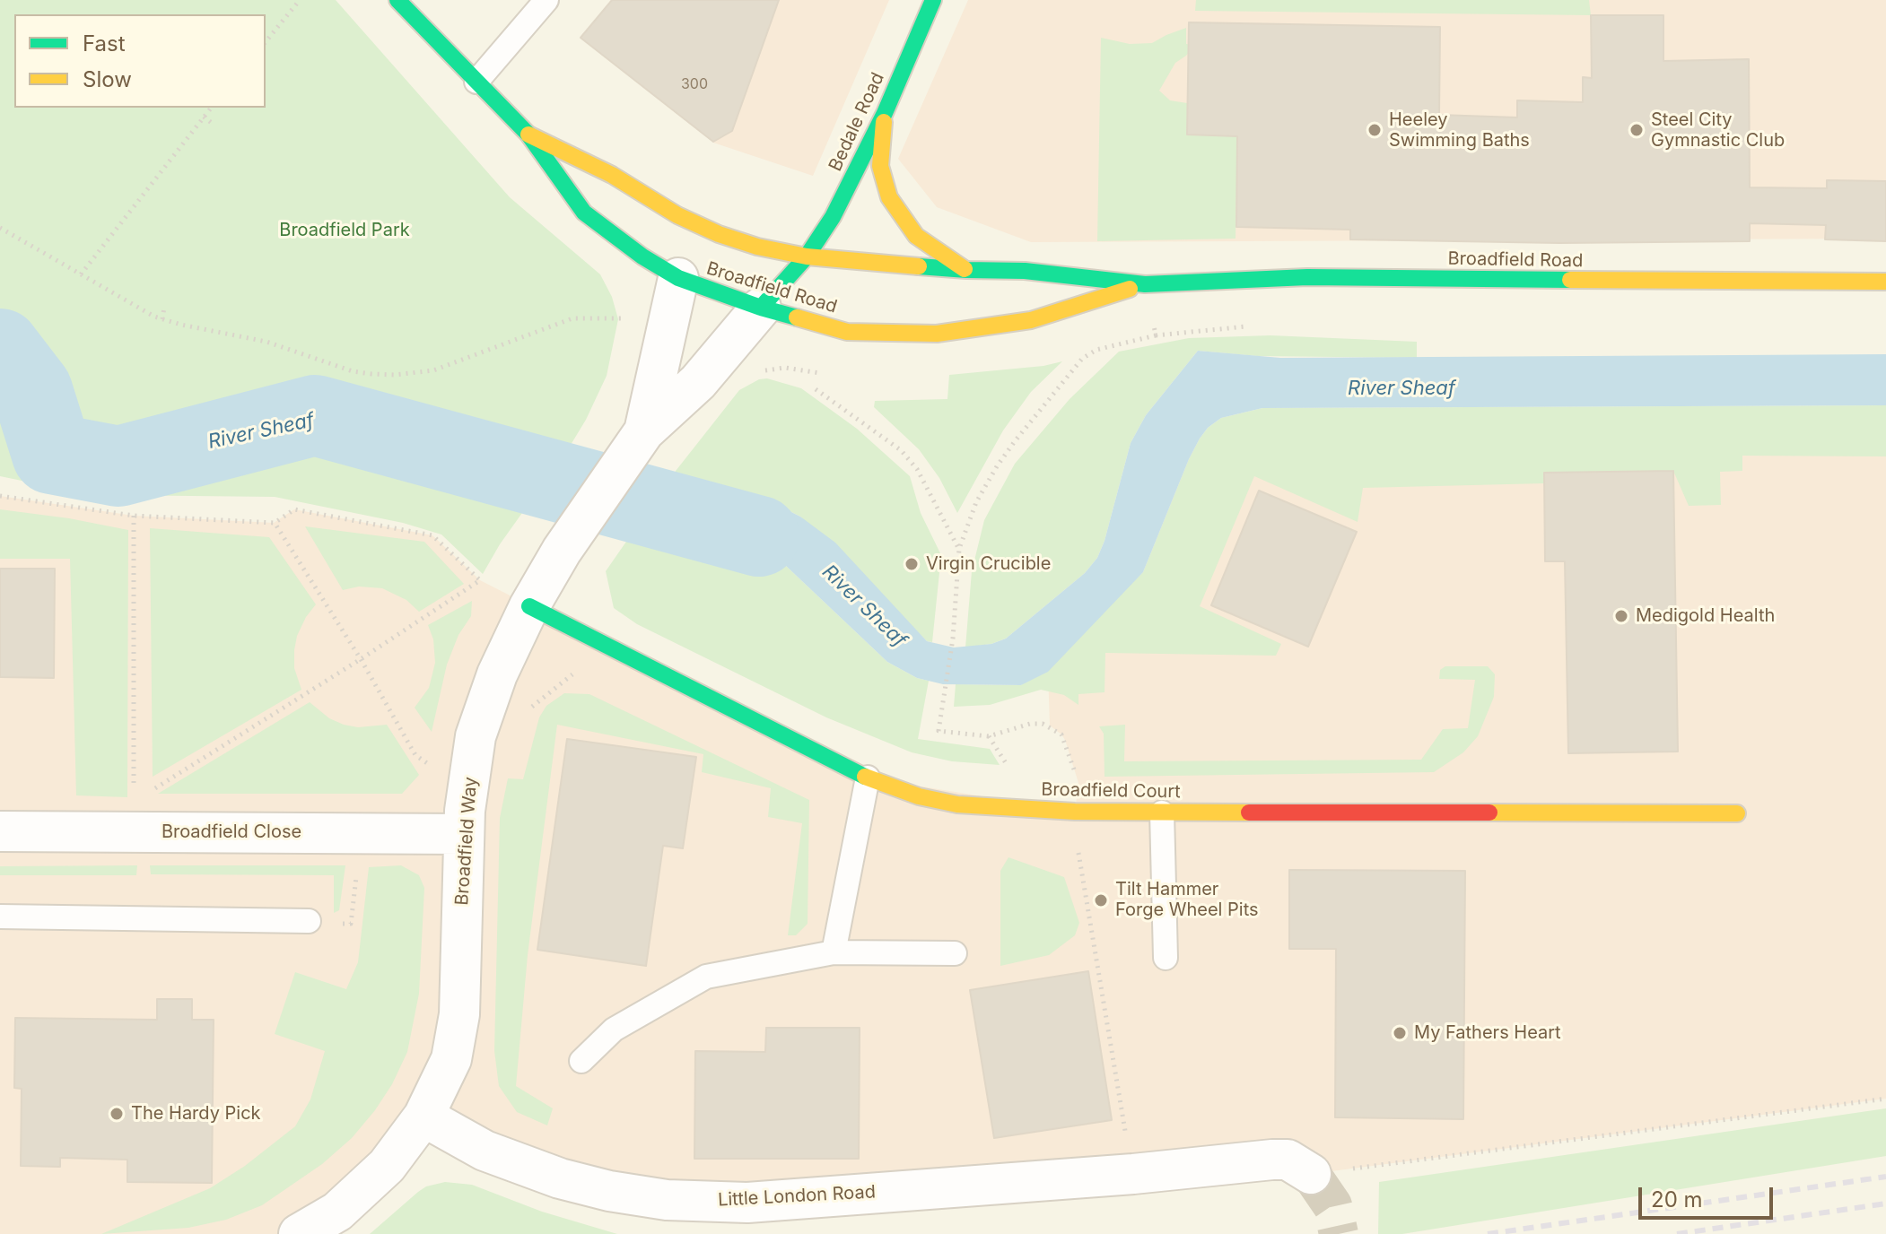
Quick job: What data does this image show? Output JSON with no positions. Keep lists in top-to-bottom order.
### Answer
{
  "streets": {
    "street": [
      "Bedale Road",
      "Broadfield Road",
      "Broadfield Court",
      "Broadfield Close",
      "Broadfield Way",
      "Little London Road"
    ]
  },
  "crossings": [
    ["Bedale Road", "Broadfield Road"],
    ["Bedale Road", "Broadfield Way"],
    ["Broadfield Road", "Broadfield Way"],
    ["Broadfield Court", "Broadfield Way"],
    ["Broadfield Close", "Broadfield Way"],
    ["Broadfield Way", "Little London Road"]
  ],
  "water": ["River Sheaf"],
  "parks": ["Broadfield Park"],
  "places": [
    "Heeley Swimming Baths",
    "Steel City Gymnastic Club",
    "Virgin Crucible",
    "Medigold Health",
    "Tilt Hammer Forge Wheel Pits",
    "My Fathers Heart",
    "The Hardy Pick"
  ],
  "house_numbers": ["300"],
  "legend": ["Fast", "Slow"],
  "scale_bar": "20 m"
}
